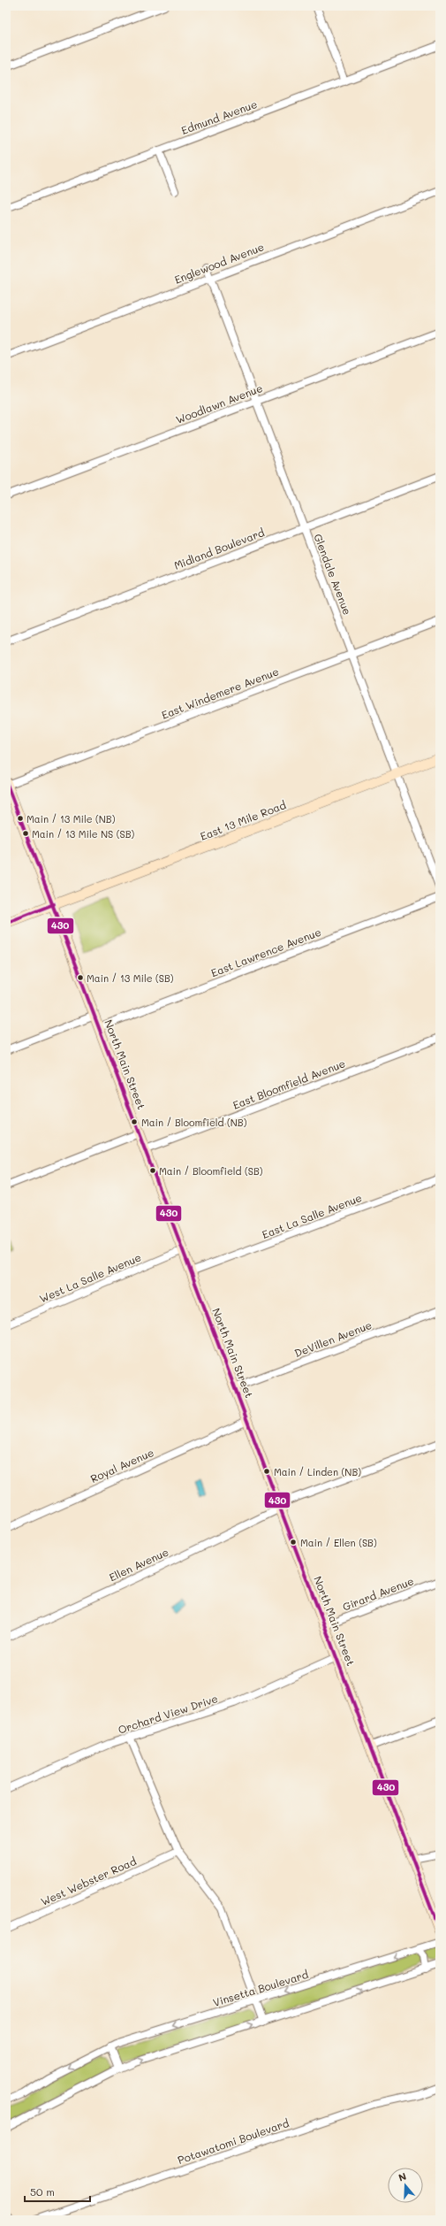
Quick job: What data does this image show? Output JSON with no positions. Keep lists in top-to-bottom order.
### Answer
{
  "streets": {
    "main road": ["East 13 Mile Road", "North Main Street"],
    "street": [
      "Edmund Avenue",
      "Englewood Avenue",
      "Woodlawn Avenue",
      "Midland Boulevard",
      "Glendale Avenue",
      "East Windemere Avenue",
      "East Lawrence Avenue",
      "East Bloomfield Avenue",
      "East La Salle Avenue",
      "West La Salle Avenue",
      "DeVillen Avenue",
      "Royal Avenue",
      "Ellen Avenue",
      "Girard Avenue",
      "Orchard View Drive",
      "West Webster Road",
      "Vinsetta Boulevard",
      "Potawatomi Boulevard"
    ]
  },
  "crossings": [
    ["Englewood Avenue", "Glendale Avenue"],
    ["Woodlawn Avenue", "Glendale Avenue"],
    ["Midland Boulevard", "Glendale Avenue"],
    ["Glendale Avenue", "East Windemere Avenue"],
    ["Glendale Avenue", "East 13 Mile Road"],
    ["East Windemere Avenue", "North Main Street"],
    ["East 13 Mile Road", "North Main Street"],
    ["East Lawrence Avenue", "North Main Street"],
    ["North Main Street", "East Bloomfield Avenue"],
    ["North Main Street", "East La Salle Avenue"],
    ["North Main Street", "West La Salle Avenue"],
    ["North Main Street", "DeVillen Avenue"],
    ["North Main Street", "Royal Avenue"],
    ["North Main Street", "Ellen Avenue"],
    ["North Main Street", "Girard Avenue"],
    ["North Main Street", "Orchard View Drive"]
  ],
  "places": [
    "Main / 13 Mile (NB)",
    "Main / 13 Mile NS (SB)",
    "Main / 13 Mile (SB)",
    "Main / Bloomfield (NB)",
    "Main / Bloomfield (SB)",
    "Main / Linden (NB)",
    "Main / Ellen (SB)"
  ],
  "lines": ["transit line 430"],
  "scale_bar": "50 m",
  "north": "top"
}
